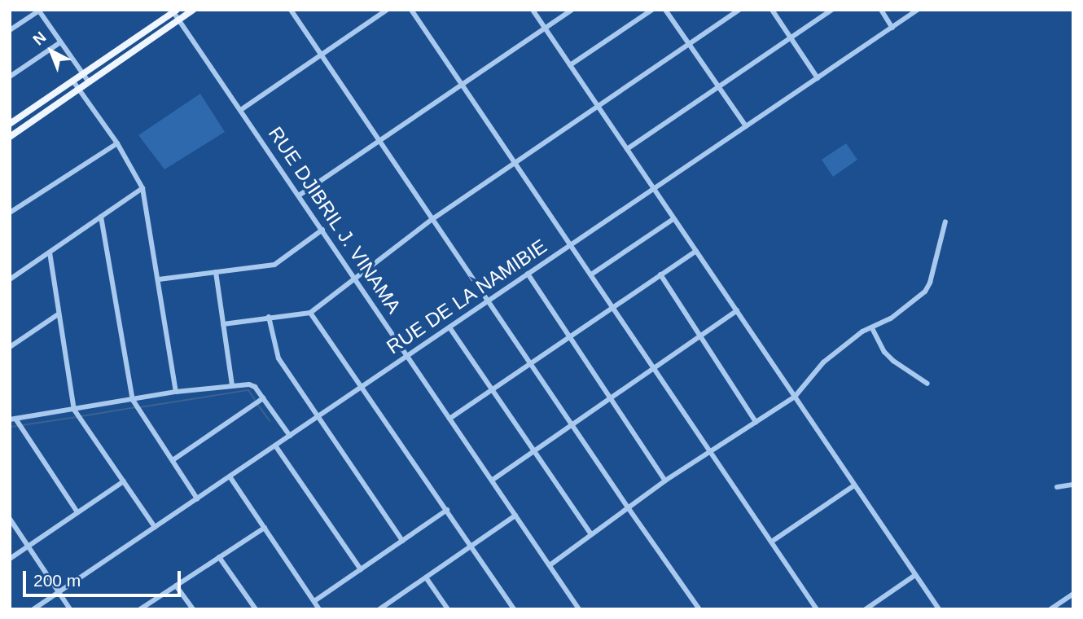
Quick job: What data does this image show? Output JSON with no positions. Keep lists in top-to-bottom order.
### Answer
{
  "streets": {
    "street": ["RUE DJIBRIL J. VINAMA", "RUE DE LA NAMIBIE"]
  },
  "crossings": [
    ["RUE DJIBRIL J. VINAMA", "RUE DE LA NAMIBIE"]
  ],
  "scale_bar": "200 m",
  "north": "top left"
}
